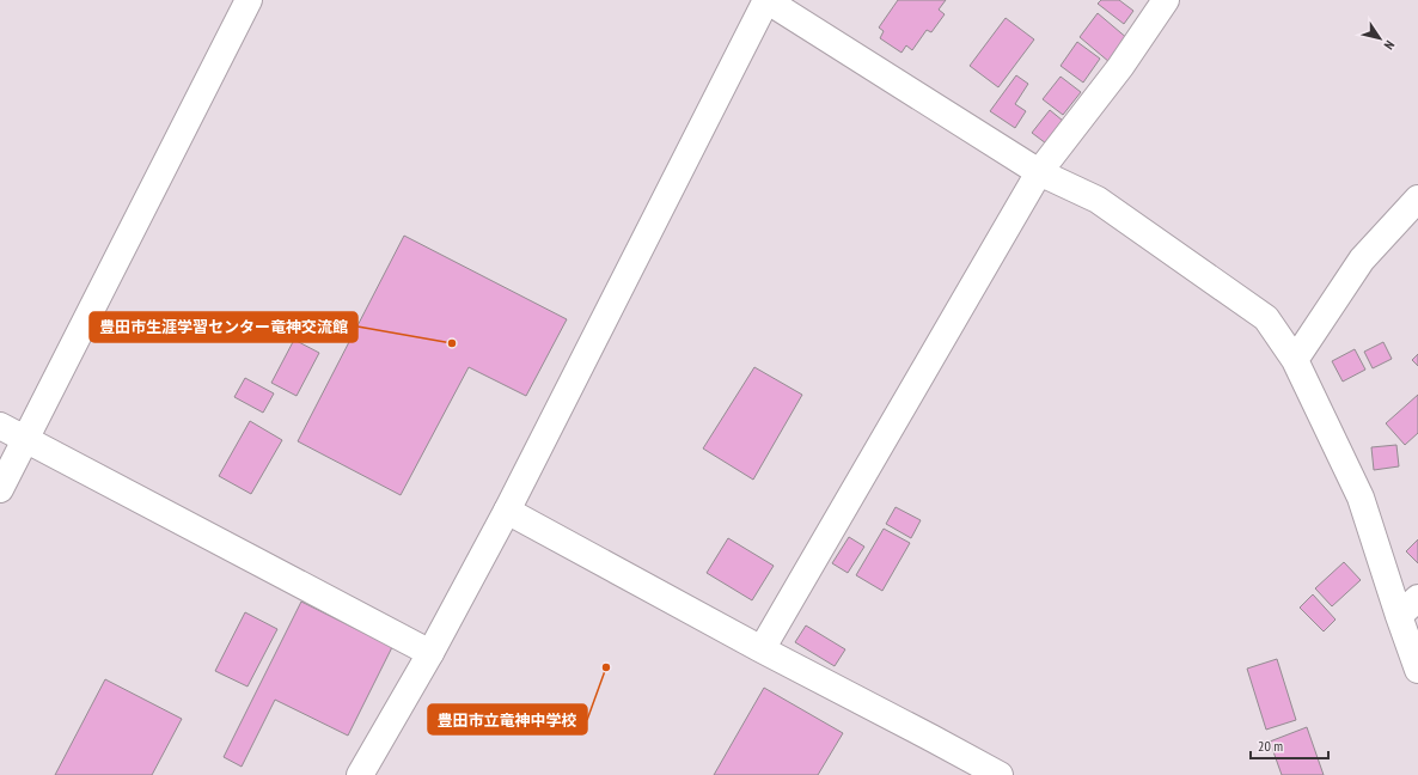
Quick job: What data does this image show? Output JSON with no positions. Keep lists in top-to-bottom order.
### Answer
{
  "places": ["豊田市生涯学習センター竜神交流館", "豊田市立竜神中学校"],
  "scale_bar": "20 m",
  "north": "bottom right"
}
